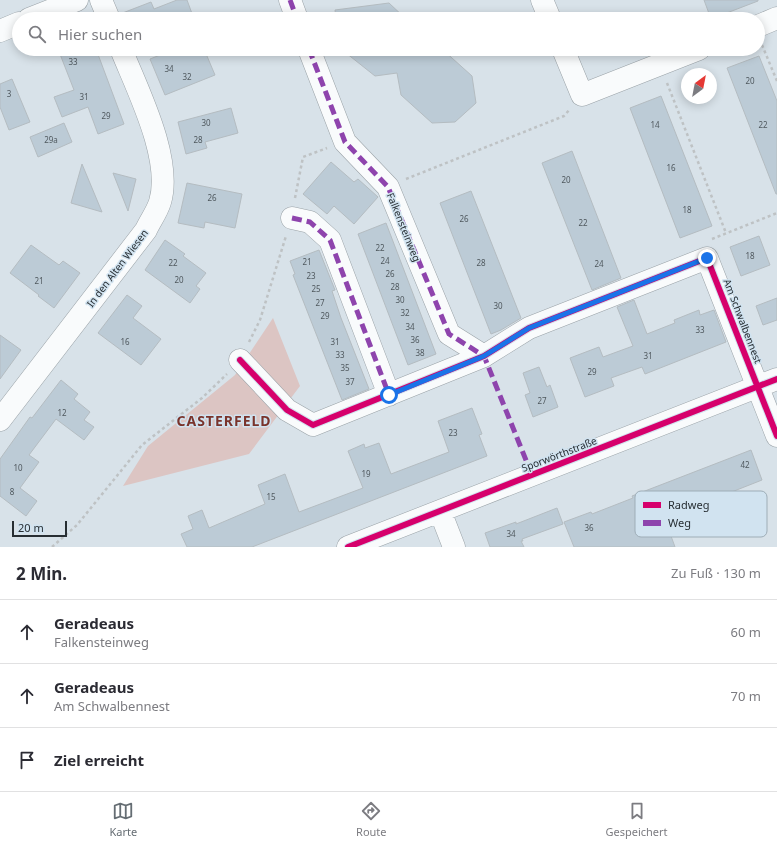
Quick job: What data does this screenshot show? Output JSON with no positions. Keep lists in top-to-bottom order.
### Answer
{
  "streets": {
    "street": [
      "Falkensteinweg",
      "In den Alten Wiesen",
      "Am Schwalbennest",
      "Sporwörthstraße"
    ]
  },
  "crossings": [
    ["Am Schwalbennest", "Sporwörthstraße"]
  ],
  "districts": ["CASTERFELD"],
  "house_numbers": [
    "33",
    "34",
    "32",
    "20",
    "3",
    "31",
    "29",
    "30",
    "14",
    "22",
    "29a",
    "28",
    "16",
    "20",
    "26",
    "18",
    "26",
    "22",
    "22",
    "18",
    "24",
    "21",
    "22",
    "28",
    "24",
    "26",
    "23",
    "20",
    "21",
    "28",
    "25",
    "30",
    "27",
    "30",
    "32",
    "29",
    "34",
    "33",
    "36",
    "16",
    "31",
    "38",
    "33",
    "31",
    "35",
    "29",
    "37",
    "27",
    "12",
    "23",
    "42",
    "10",
    "19",
    "8",
    "15",
    "36",
    "34"
  ],
  "legend": ["Radweg", "Weg"],
  "scale_bar": "20 m",
  "north": "top right",
  "page": {
    "search": "Hier suchen",
    "scale": "20 m",
    "heading": ["2 Min.", "Zu Fuß · 130 m"],
    "list": [
      ["Geradeaus", "Falkensteinweg", "60 m"],
      ["Geradeaus", "Am Schwalbennest", "70 m"],
      "Ziel erreicht"
    ],
    "nav": ["Karte", "Route", "Gespeichert"]
  }
}
